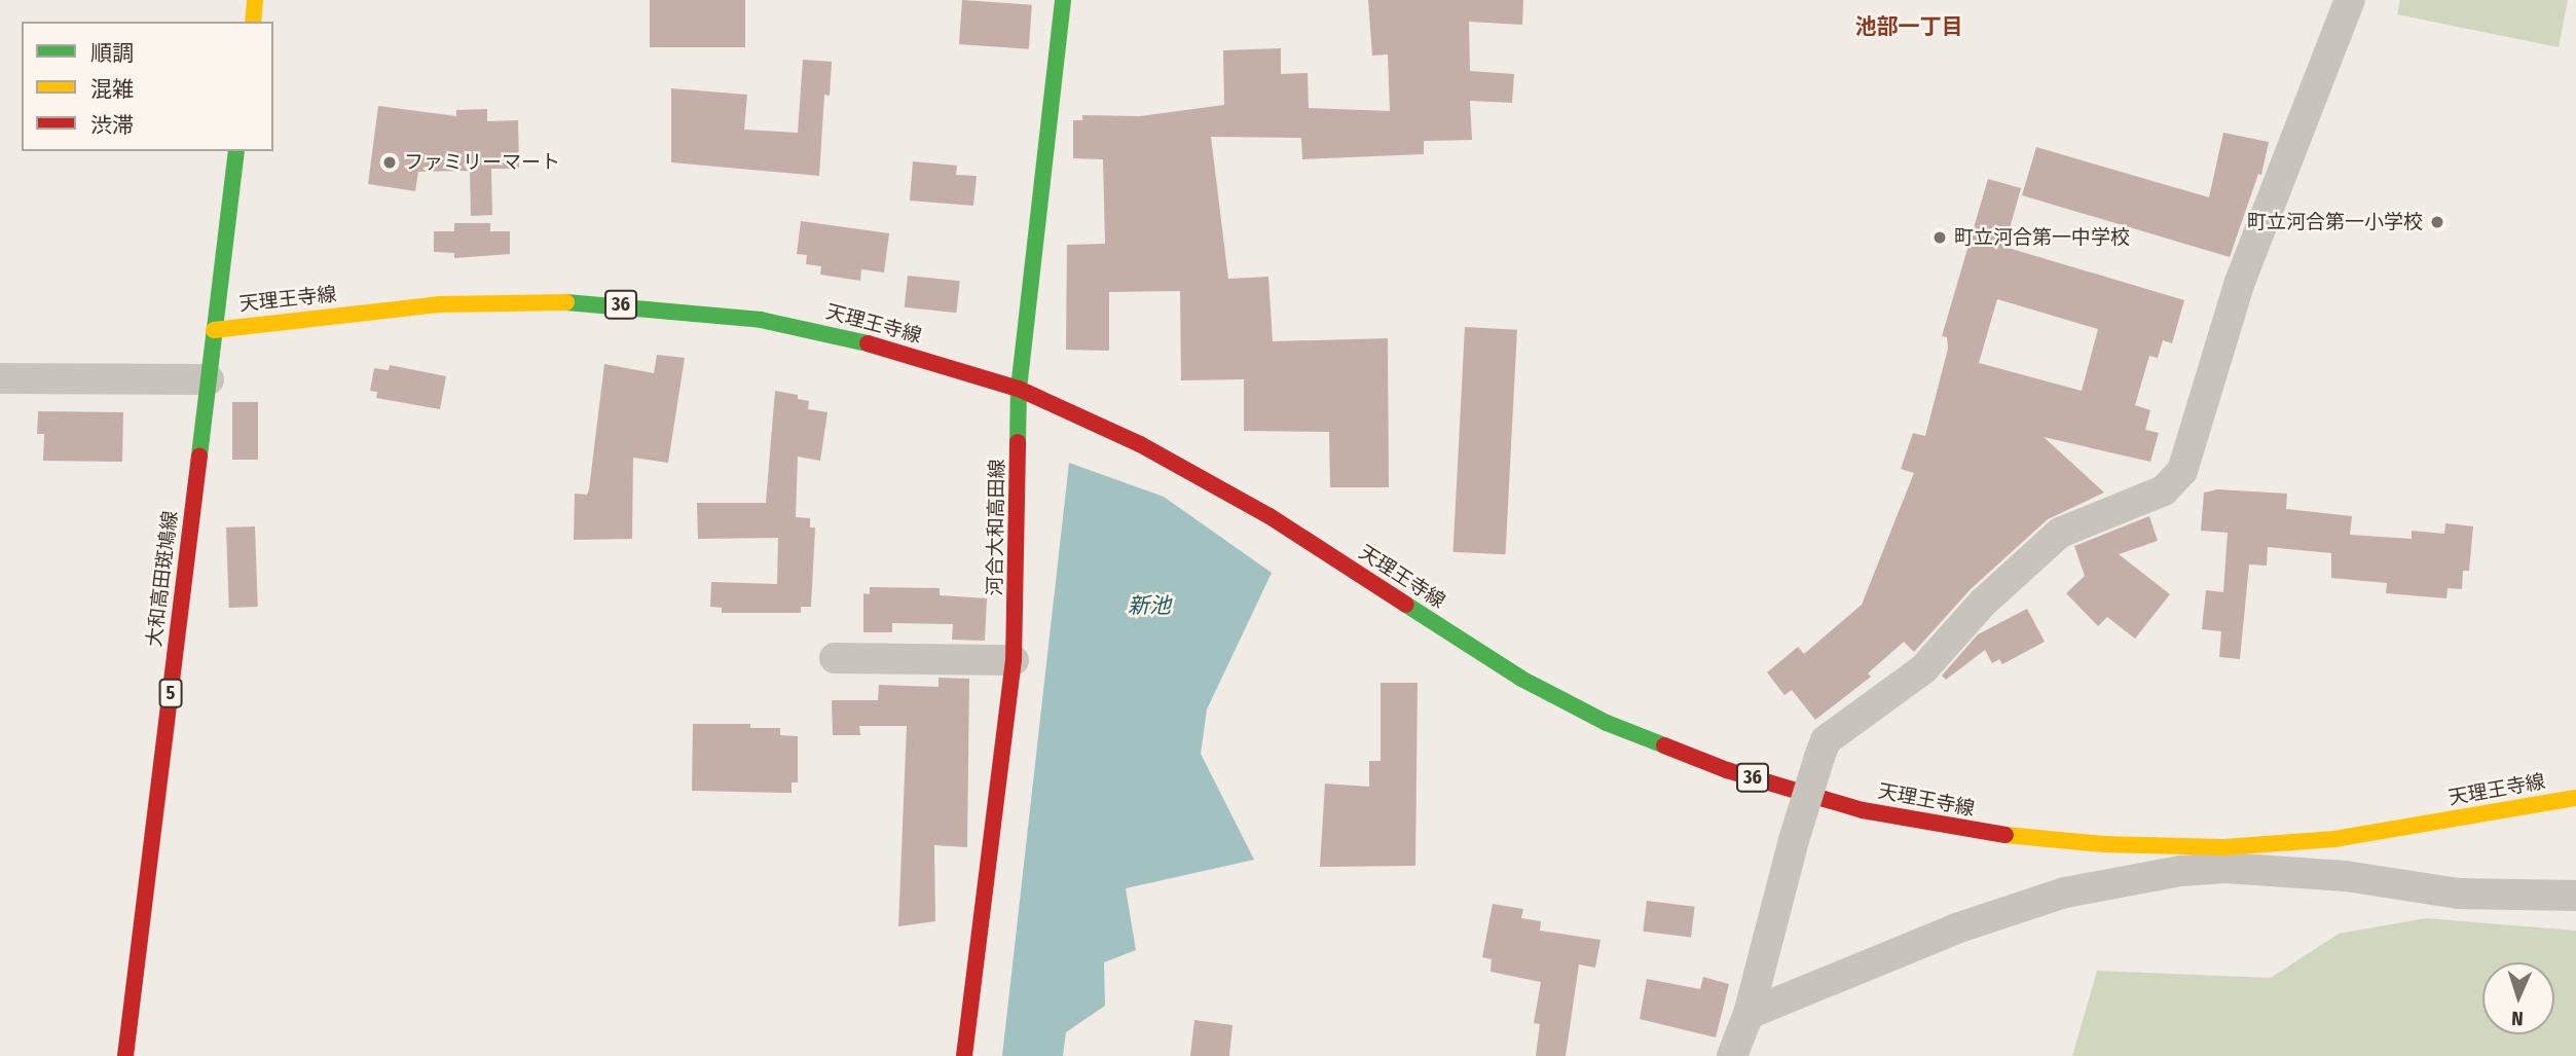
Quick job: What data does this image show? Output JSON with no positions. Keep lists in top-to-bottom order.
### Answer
{
  "streets": {
    "main road": [
      "天理王寺線",
      "36",
      "河合大和高田線",
      "大和高田斑鳩線",
      "5"
    ]
  },
  "crossings": [
    ["天理王寺線", "河合大和高田線"],
    ["天理王寺線", "大和高田斑鳩線"]
  ],
  "districts": ["池部一丁目"],
  "water": ["新池"],
  "places": ["ファミリーマート", "町立河合第一小学校", "町立河合第一中学校"],
  "legend": ["順調", "混雑", "渋滞"],
  "north": "bottom"
}
